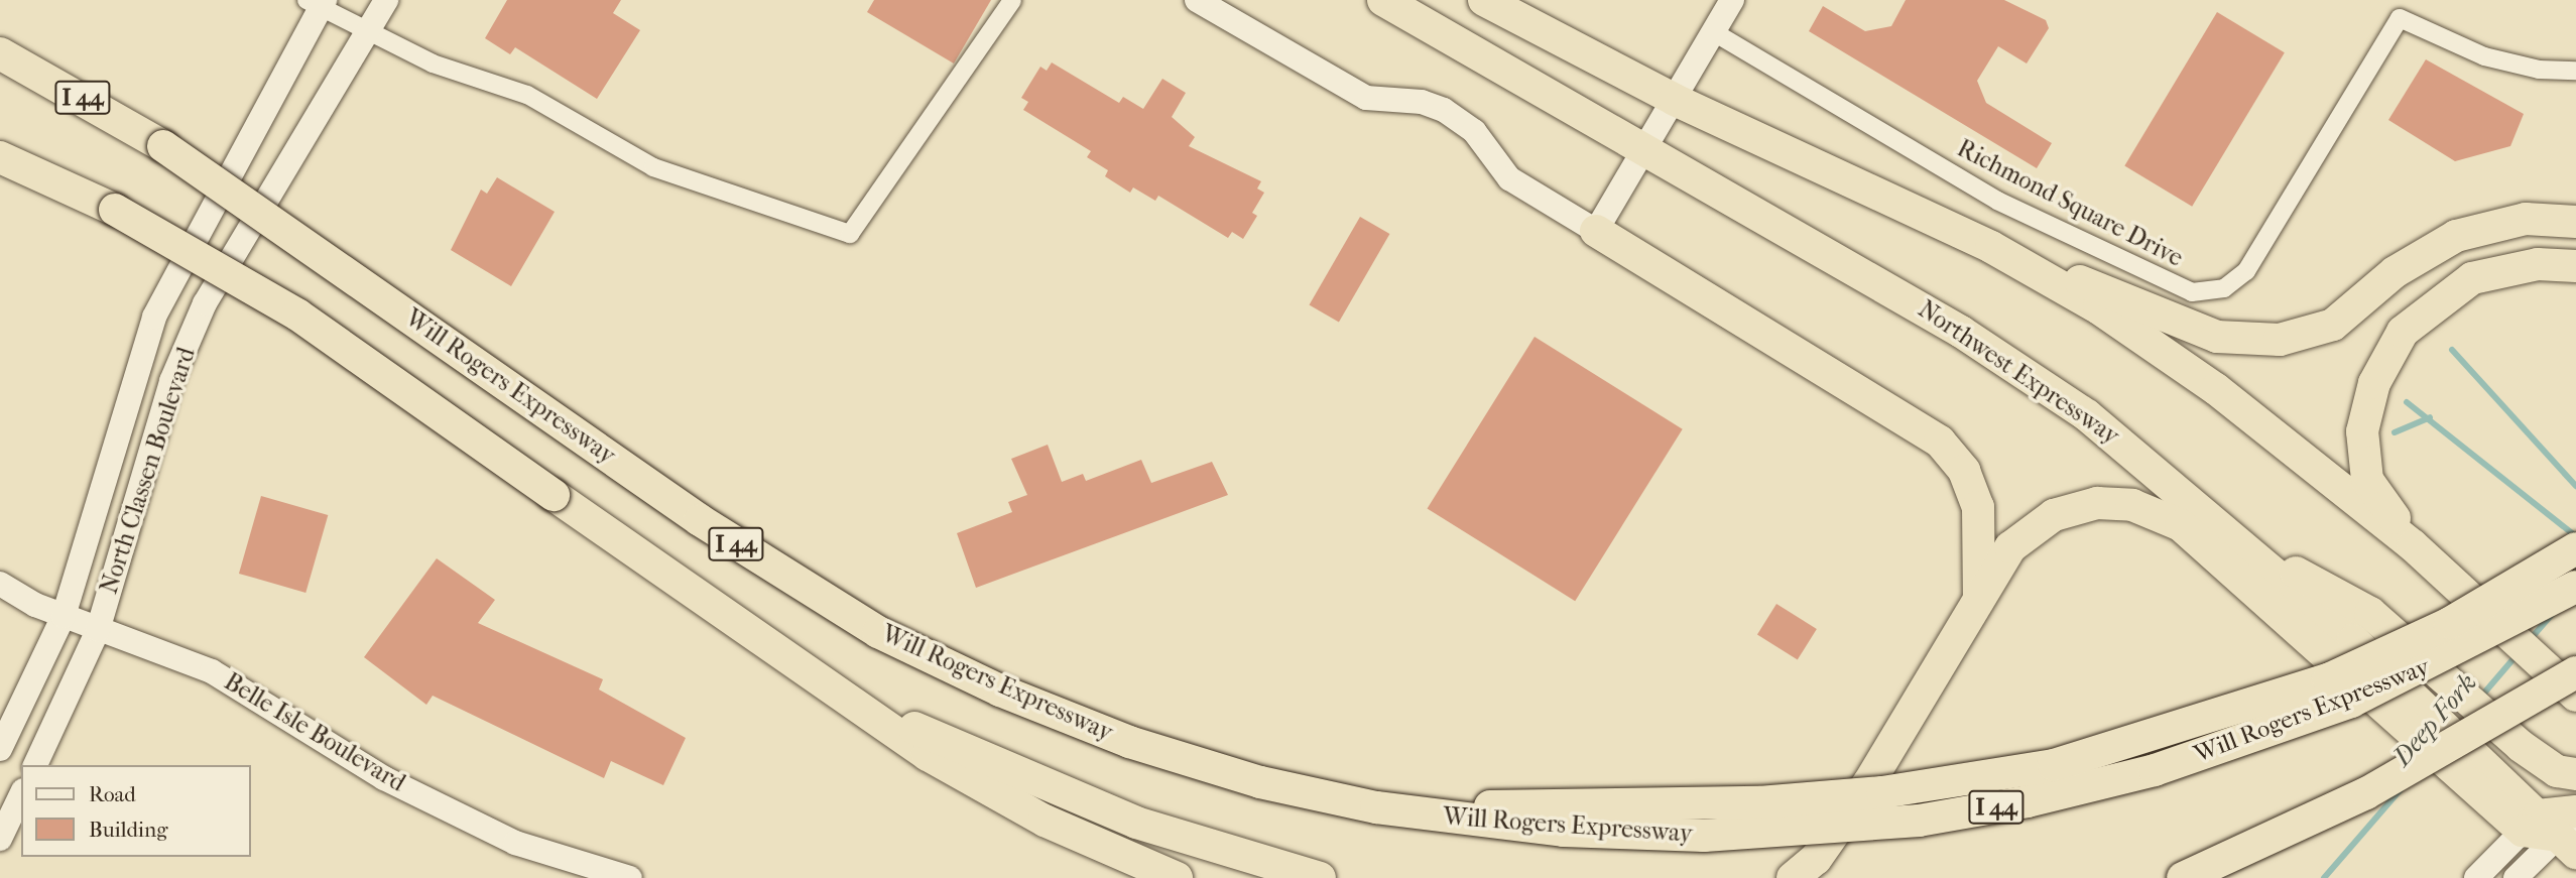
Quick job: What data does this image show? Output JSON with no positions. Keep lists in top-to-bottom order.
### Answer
{
  "streets": {
    "highway": ["I 44", "Northwest Expressway", "Will Rogers Expressway"],
    "main road": ["North Classen Boulevard", "Belle Isle Boulevard"],
    "street": ["Richmond Square Drive"]
  },
  "crossings": [
    ["North Classen Boulevard", "Belle Isle Boulevard"]
  ],
  "water": ["Deep Fork"],
  "legend": ["Road", "Building"]
}
